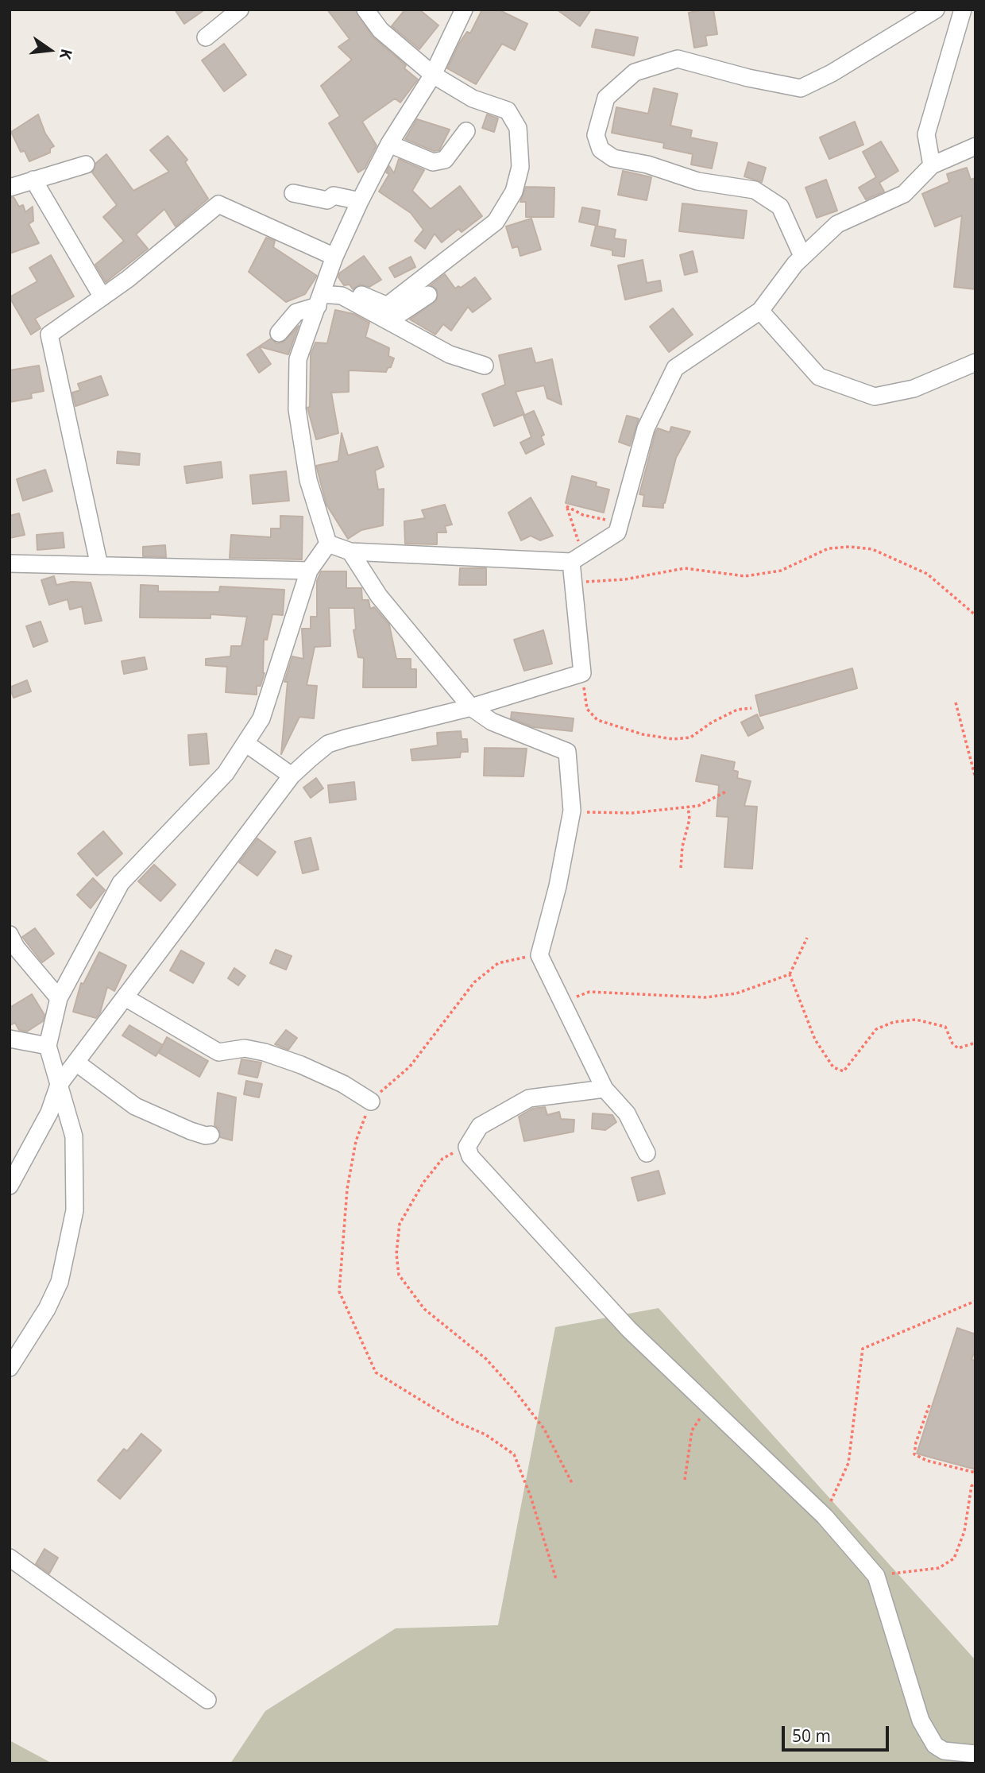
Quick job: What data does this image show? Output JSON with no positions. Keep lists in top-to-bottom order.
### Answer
{
  "scale_bar": "50 m",
  "north": "right"
}
